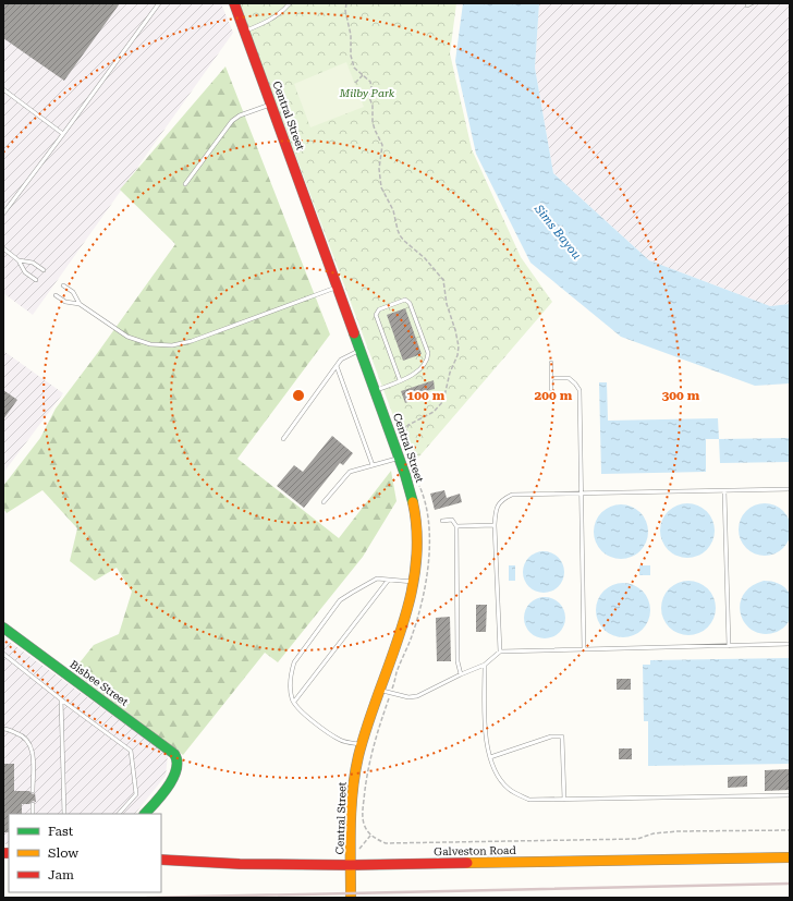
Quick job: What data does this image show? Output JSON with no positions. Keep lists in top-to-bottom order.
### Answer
{
  "streets": {
    "street": ["Central Street", "Bisbee Street", "Galveston Road"]
  },
  "crossings": [
    ["Central Street", "Galveston Road"]
  ],
  "water": ["Sims Bayou"],
  "parks": ["Milby Park"],
  "legend": ["Fast", "Slow", "Jam"],
  "rings": ["100 m", "200 m", "300 m"]
}
